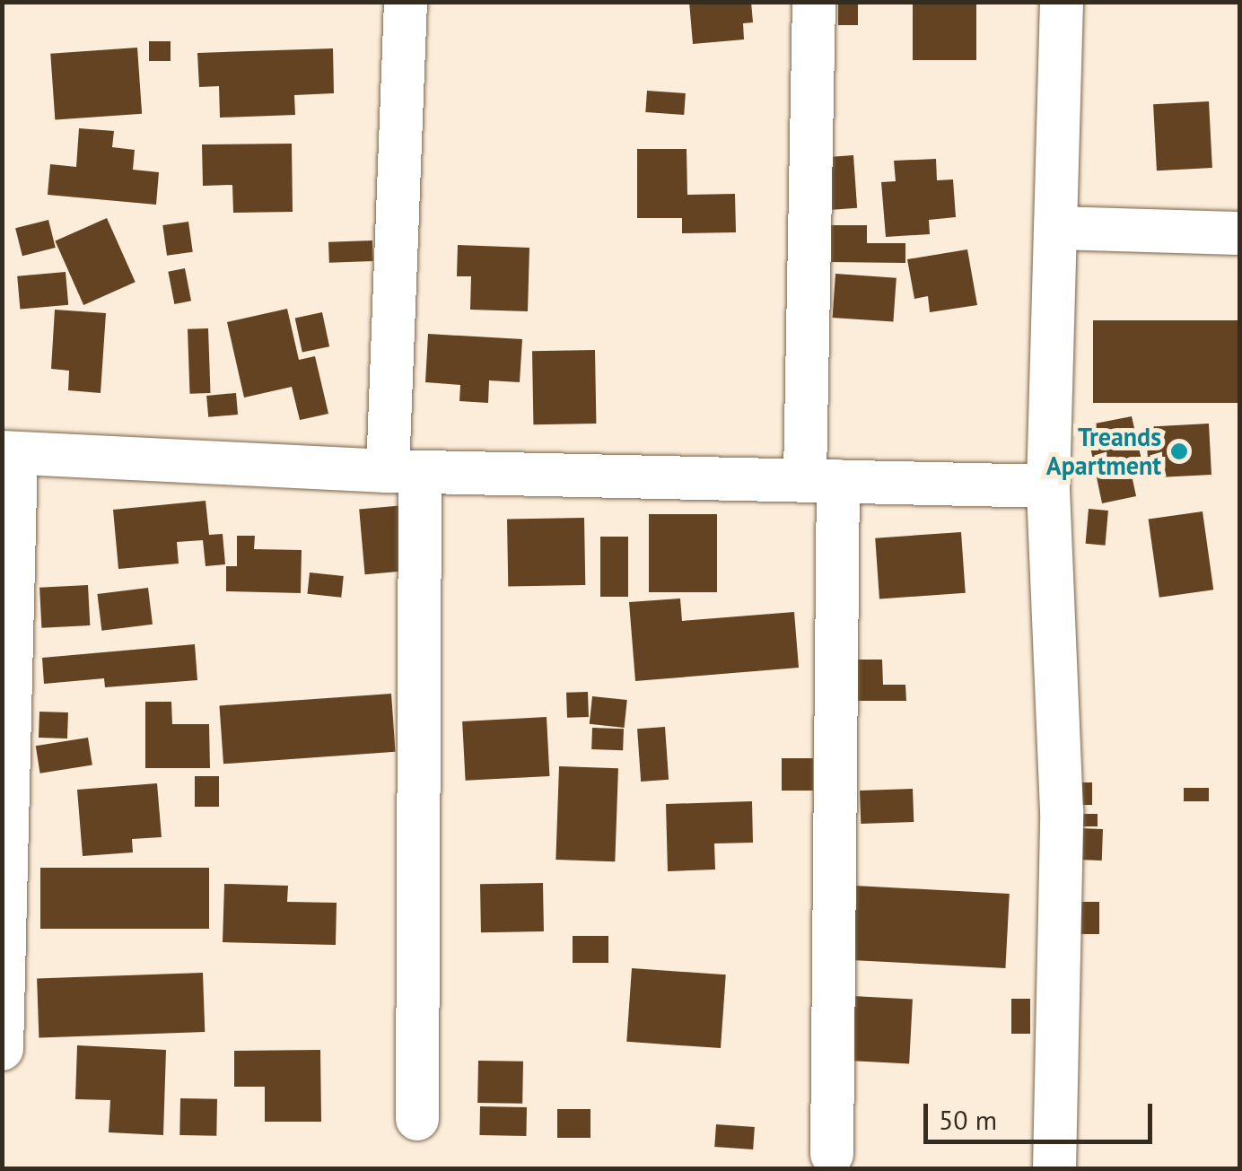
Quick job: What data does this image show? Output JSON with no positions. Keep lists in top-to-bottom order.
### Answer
{
  "places": ["Treands Apartment"],
  "scale_bar": "50 m"
}
